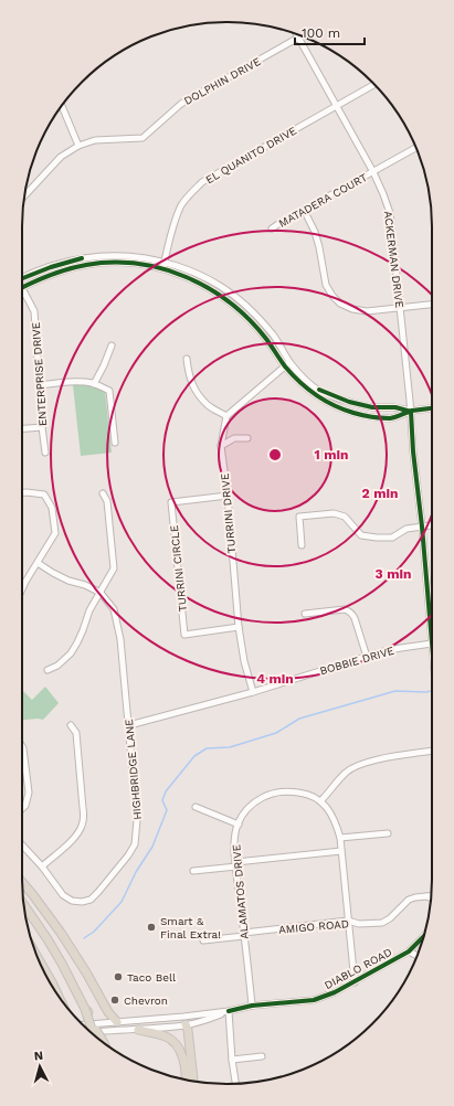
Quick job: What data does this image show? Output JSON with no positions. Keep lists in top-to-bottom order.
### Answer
{
  "streets": {
    "street": [
      "DOLPHIN DRIVE",
      "EL QUANITO DRIVE",
      "MATADERA COURT",
      "ACKERMAN DRIVE",
      "ENTERPRISE DRIVE",
      "TURRINI DRIVE",
      "TURRINI CIRCLE",
      "BOBBIE DRIVE",
      "HIGHBRIDGE LANE",
      "ALAMATOS DRIVE",
      "AMIGO ROAD",
      "DIABLO ROAD"
    ]
  },
  "crossings": [
    ["DOLPHIN DRIVE", "ACKERMAN DRIVE"],
    ["EL QUANITO DRIVE", "ACKERMAN DRIVE"],
    ["MATADERA COURT", "ACKERMAN DRIVE"],
    ["TURRINI DRIVE", "TURRINI CIRCLE"],
    ["TURRINI DRIVE", "BOBBIE DRIVE"],
    ["BOBBIE DRIVE", "HIGHBRIDGE LANE"],
    ["ALAMATOS DRIVE", "AMIGO ROAD"],
    ["ALAMATOS DRIVE", "DIABLO ROAD"]
  ],
  "places": ["Smart & Final Extra!", "Taco Bell", "Chevron"],
  "scale_bar": "100 m",
  "north": "top",
  "rings": [
    "1 min",
    "2 min",
    "3 min",
    "4 min"
  ]
}
